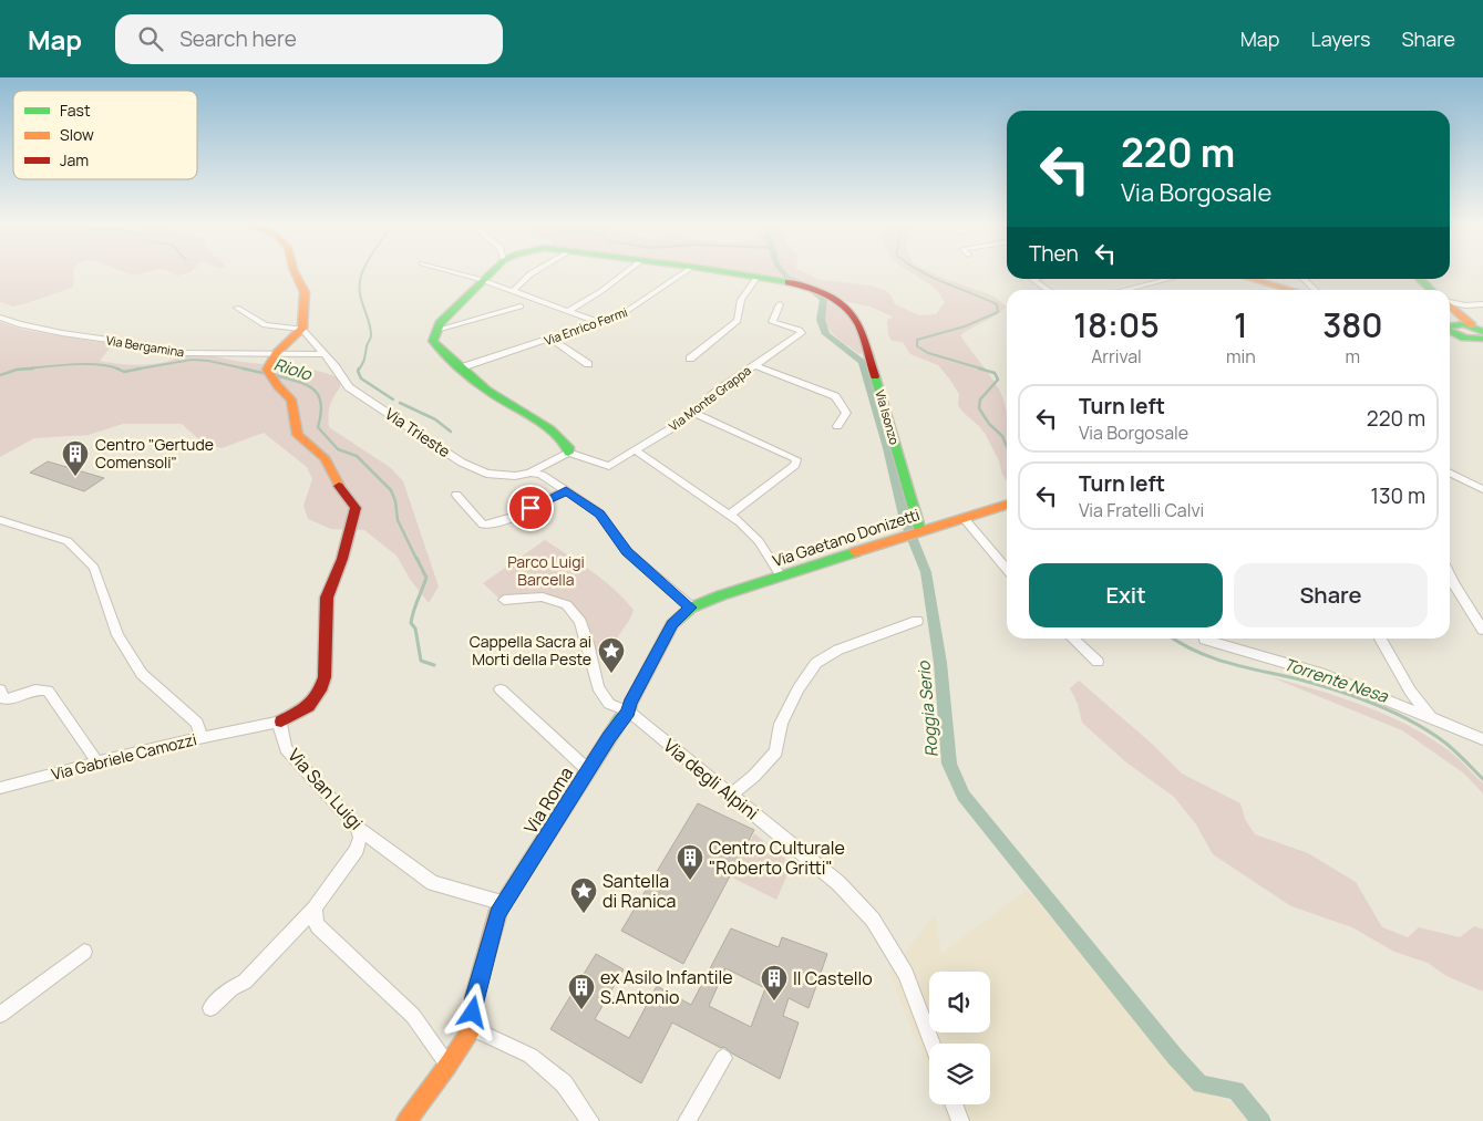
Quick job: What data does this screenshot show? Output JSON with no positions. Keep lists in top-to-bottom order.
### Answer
{
  "streets": {
    "street": [
      "Via Enrico Fermi",
      "Via Bergamina",
      "Via Monte Grappa",
      "Via Isonzo",
      "Via Trieste",
      "Via Gaetano Donizetti",
      "Via Gabriele Camozzi",
      "Via degli Alpini",
      "Via San Luigi",
      "Via Roma"
    ]
  },
  "crossings": [
    ["Via Bergamina", "Via Trieste"],
    ["Via Isonzo", "Via Gaetano Donizetti"],
    ["Via Gaetano Donizetti", "Via Roma"],
    ["Via Gabriele Camozzi", "Via San Luigi"],
    ["Via degli Alpini", "Via Roma"],
    ["Via San Luigi", "Via Roma"]
  ],
  "water": ["Riolo", "Torrente Nesa", "Roggia Serio"],
  "parks": ["Parco Luigi Barcella"],
  "places": {
    "building": [
      "Centro \"Gertude Comensoli\"",
      "Centro Culturale \"Roberto Gritti\"",
      "Il Castello",
      "ex Asilo Infantile S.Antonio"
    ],
    "place": ["Cappella Sacra ai Morti della Peste", "Santella di Ranica"]
  },
  "legend": ["Fast", "Slow", "Jam"],
  "page": {
    "header": "Map",
    "search": "Search here",
    "nav": ["Map", "Layers", "Share"],
    "turn": ["220 m", "Via Borgosale"],
    "then": "Then",
    "eta": [
      "18:05",
      "Arrival",
      "1",
      "min",
      "380",
      "m"
    ],
    "list": [
      {
        "name": "Turn left",
        "note": "Via Borgosale",
        "value": "220 m"
      },
      {
        "name": "Turn left",
        "note": "Via Fratelli Calvi",
        "value": "130 m"
      }
    ],
    "buttons": ["Exit", "Share"]
  }
}
